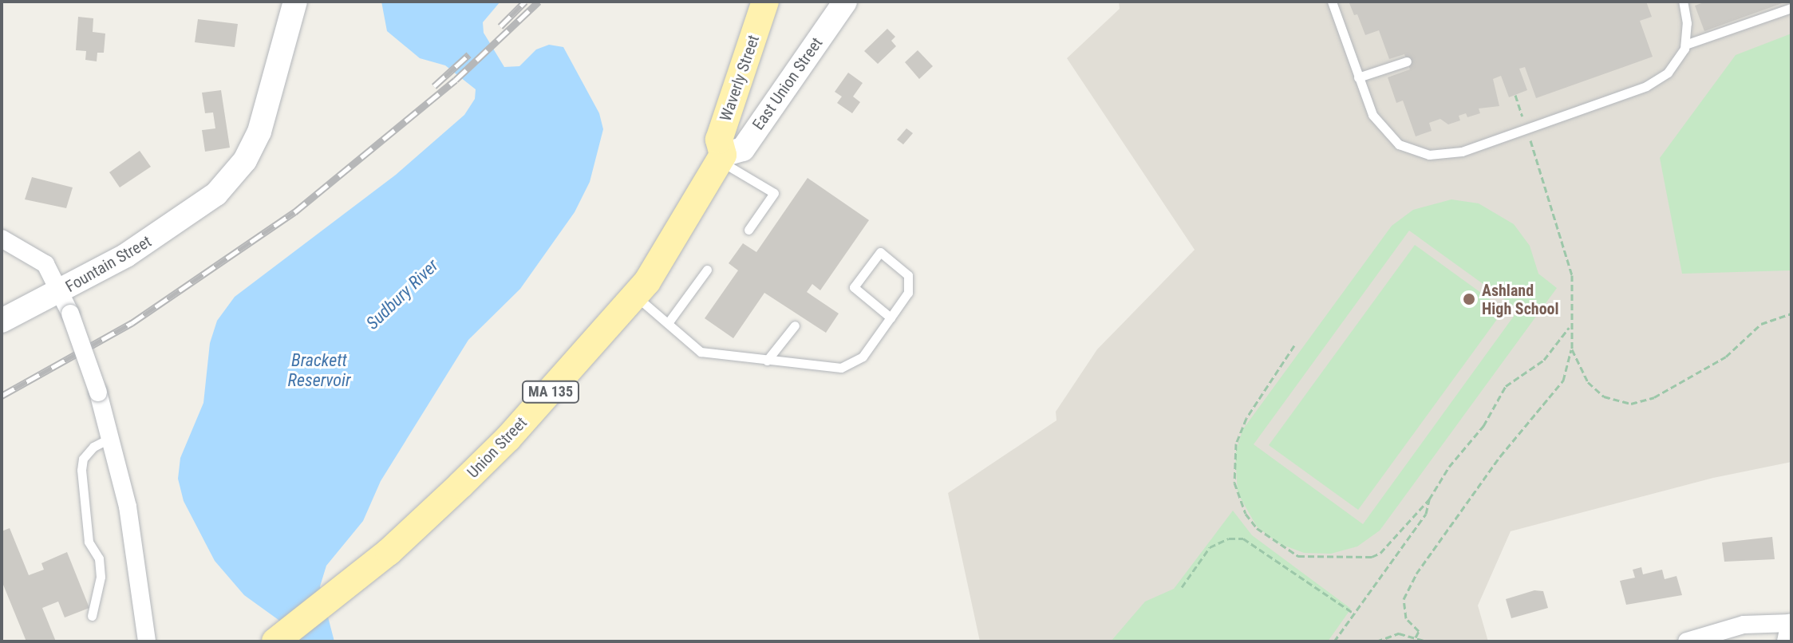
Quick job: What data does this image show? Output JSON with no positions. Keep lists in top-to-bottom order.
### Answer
{
  "streets": {
    "main road": ["Waverly Street", "MA 135", "Union Street"],
    "street": ["East Union Street", "Fountain Street"]
  },
  "crossings": [
    ["Waverly Street", "East Union Street"],
    ["Waverly Street", "Union Street"],
    ["East Union Street", "Union Street"]
  ],
  "water": ["Sudbury River", "Brackett Reservoir"],
  "places": ["Ashland High School"]
}
